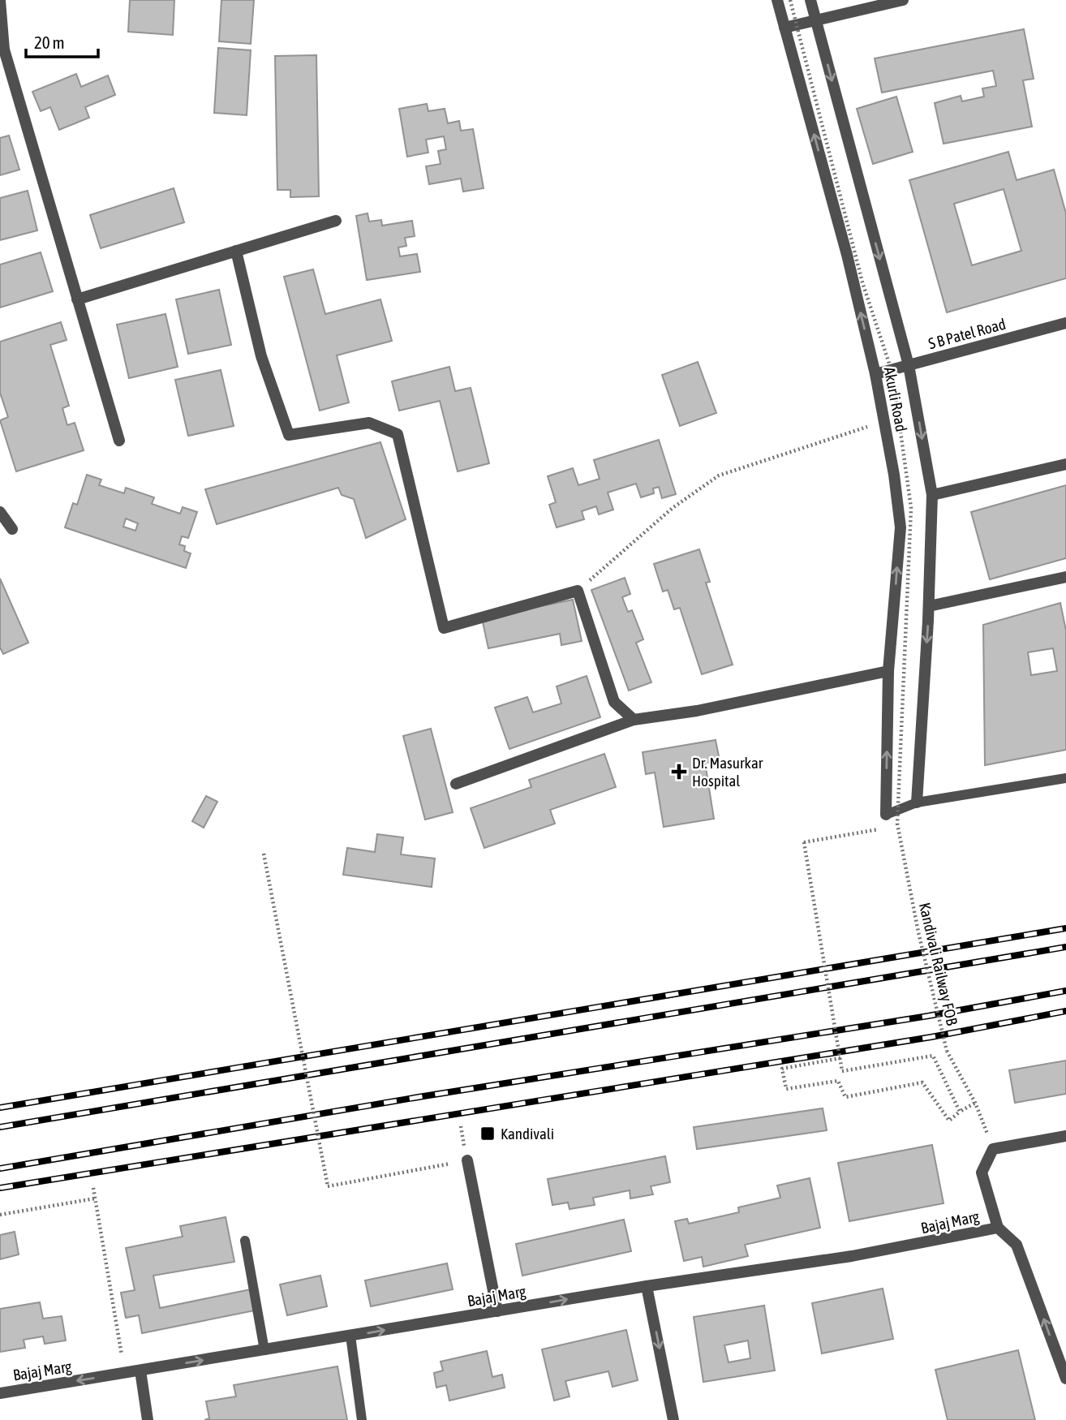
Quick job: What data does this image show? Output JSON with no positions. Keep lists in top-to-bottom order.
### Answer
{
  "streets": {
    "street": ["S B Patel Road", "Akurli Road", "Bajaj Marg"],
    "path": ["Kandivali Railway FOB"]
  },
  "crossings": [
    ["S B Patel Road", "Akurli Road"]
  ],
  "places": {
    "health": ["Dr. Masurkar Hospital"],
    "transit": ["Kandivali"]
  },
  "scale_bar": "20 m"
}
